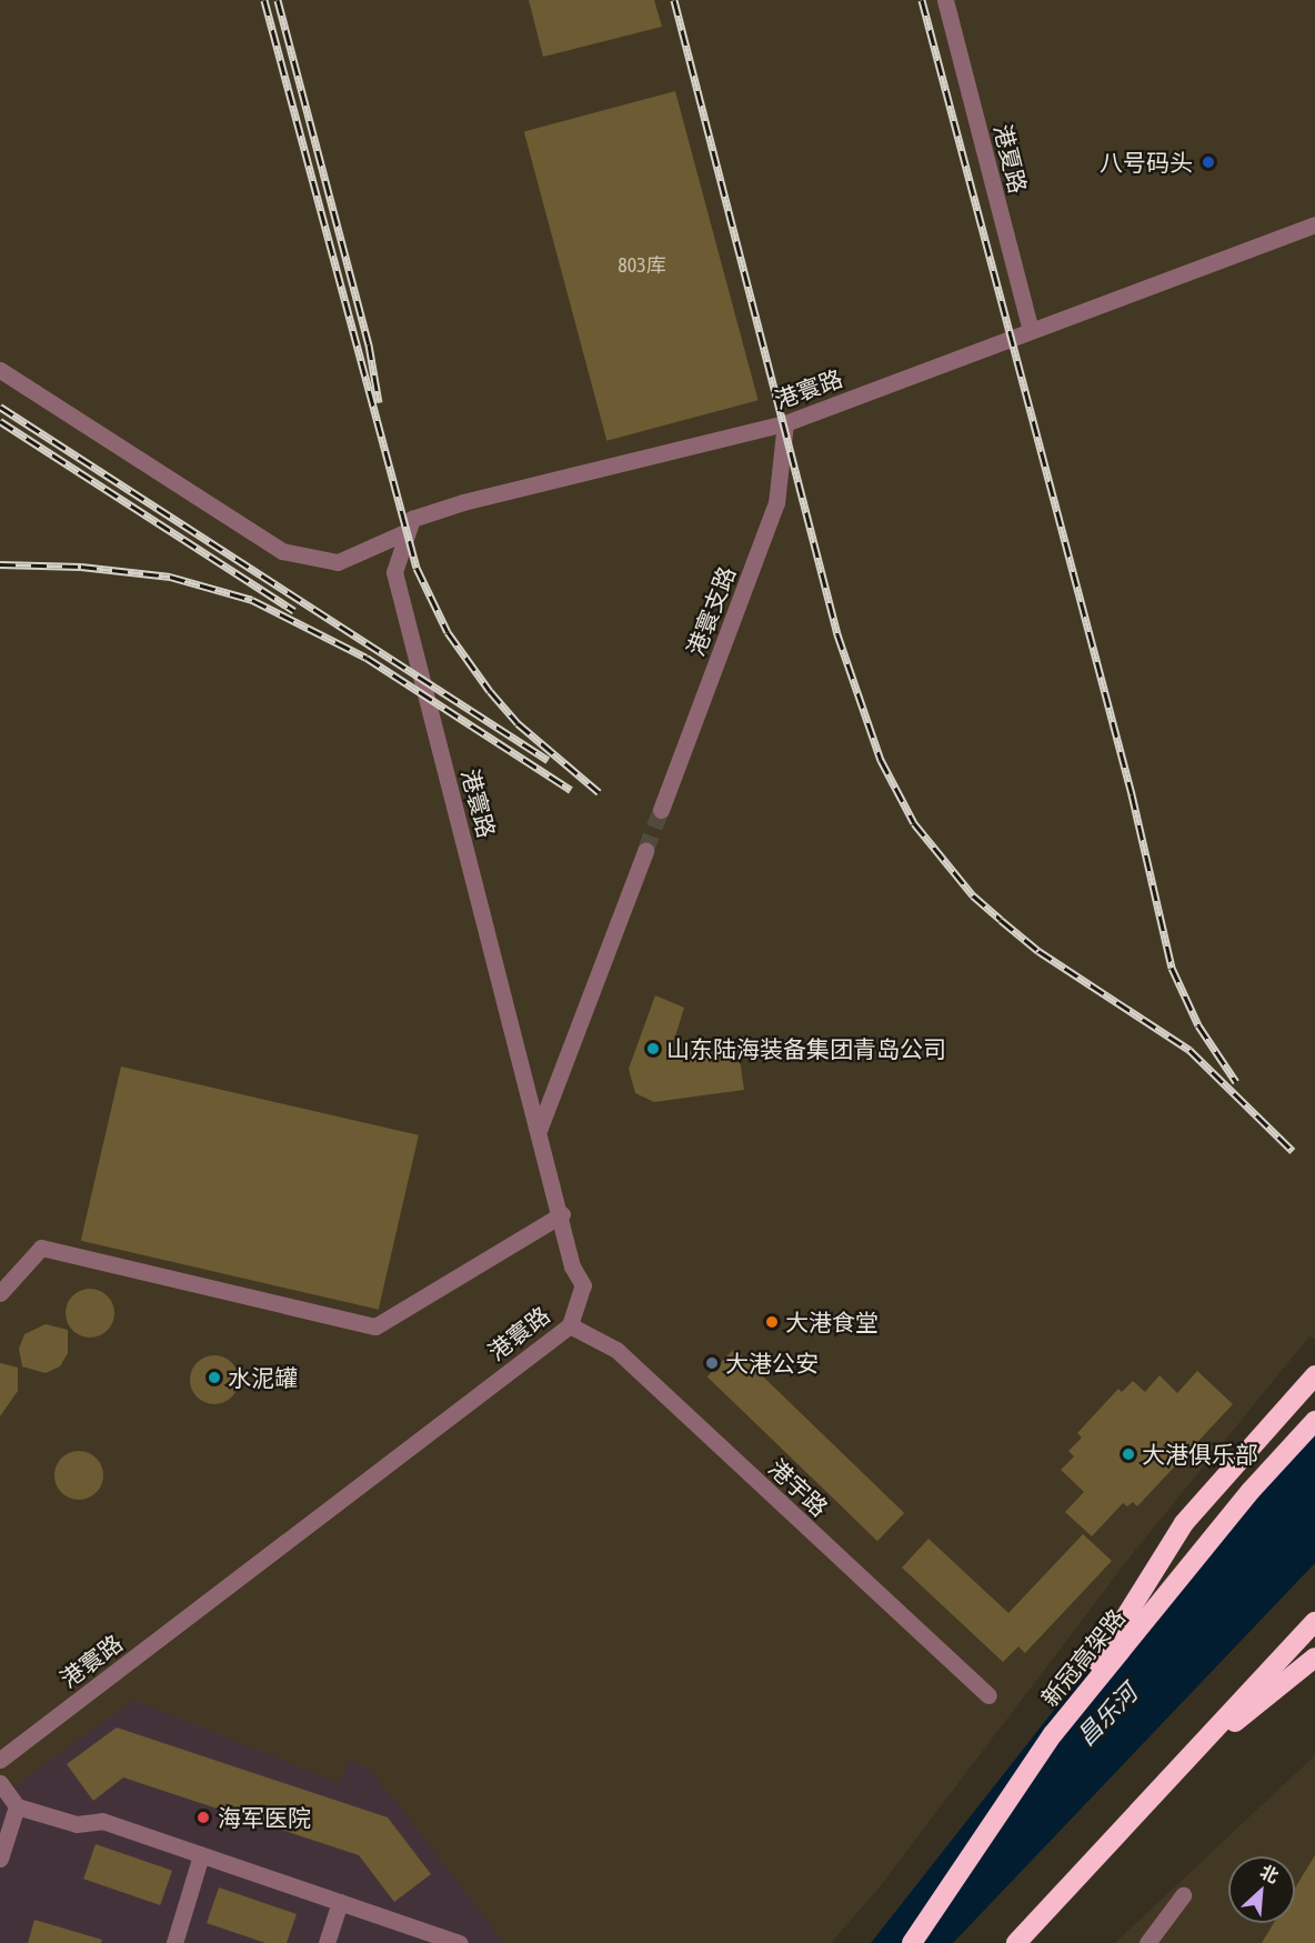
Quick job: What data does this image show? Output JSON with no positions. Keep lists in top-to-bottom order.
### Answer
{
  "streets": {
    "highway": ["新冠高架路"],
    "street": [
      "港夏路",
      "港寰路",
      "港寰支路",
      "港宇路"
    ]
  },
  "crossings": [
    ["港夏路", "港寰路"],
    ["港寰路", "港寰支路"],
    ["港寰路", "港宇路"]
  ],
  "water": ["昌乐河"],
  "places": [
    "八号码头",
    "山东陆海装备集团青岛公司",
    "大港食堂",
    "大港公安",
    "水泥罐",
    "大港俱乐部",
    "海军医院"
  ],
  "house_numbers": ["803库"],
  "north": "top right"
}
